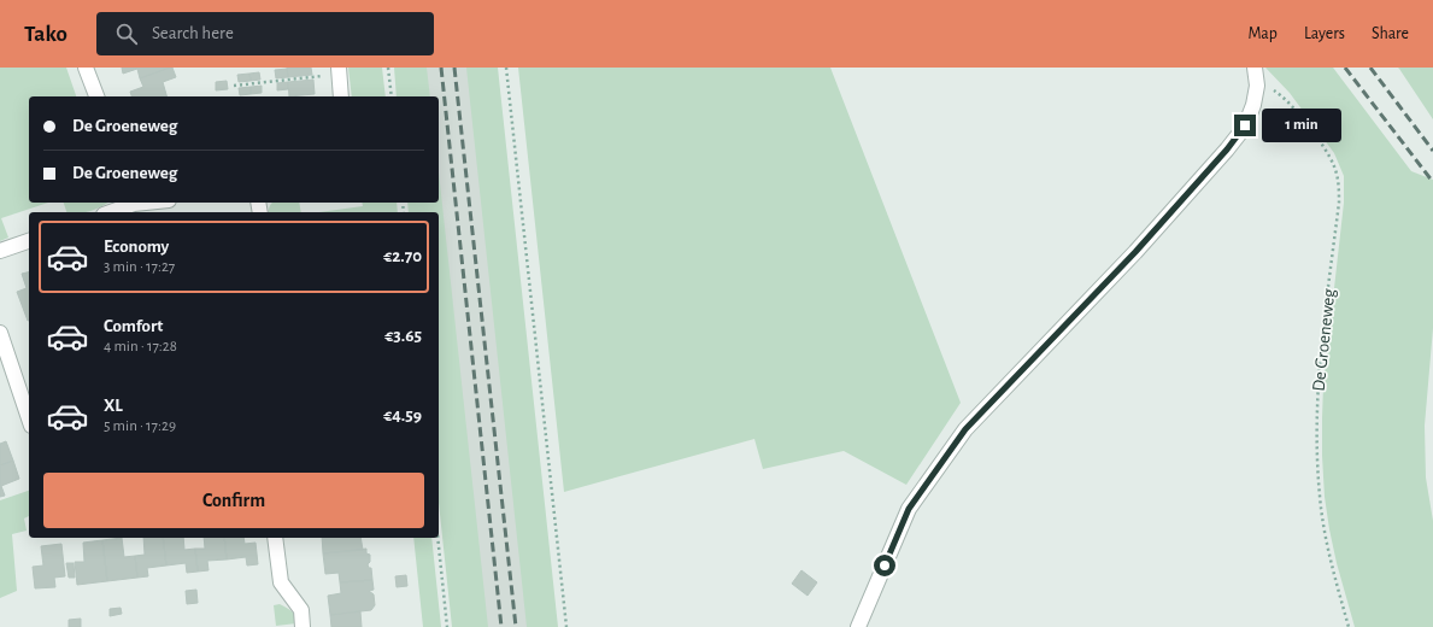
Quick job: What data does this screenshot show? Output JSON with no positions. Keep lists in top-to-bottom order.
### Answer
{
  "streets": {
    "path": ["De Groeneweg"]
  },
  "page": {
    "header": "Tako",
    "search": "Search here",
    "nav": ["Map", "Layers", "Share"],
    "banner": ["De Groeneweg", "De Groeneweg"],
    "bubble": "1 min",
    "list": [
      {
        "name": "Economy",
        "note": "3 min · 17:27",
        "value": "€2.70"
      },
      {
        "name": "Comfort",
        "note": "4 min · 17:28",
        "value": "€3.65"
      },
      {
        "name": "XL",
        "note": "5 min · 17:29",
        "value": "€4.59"
      }
    ],
    "buttons": "Confirm"
  }
}
